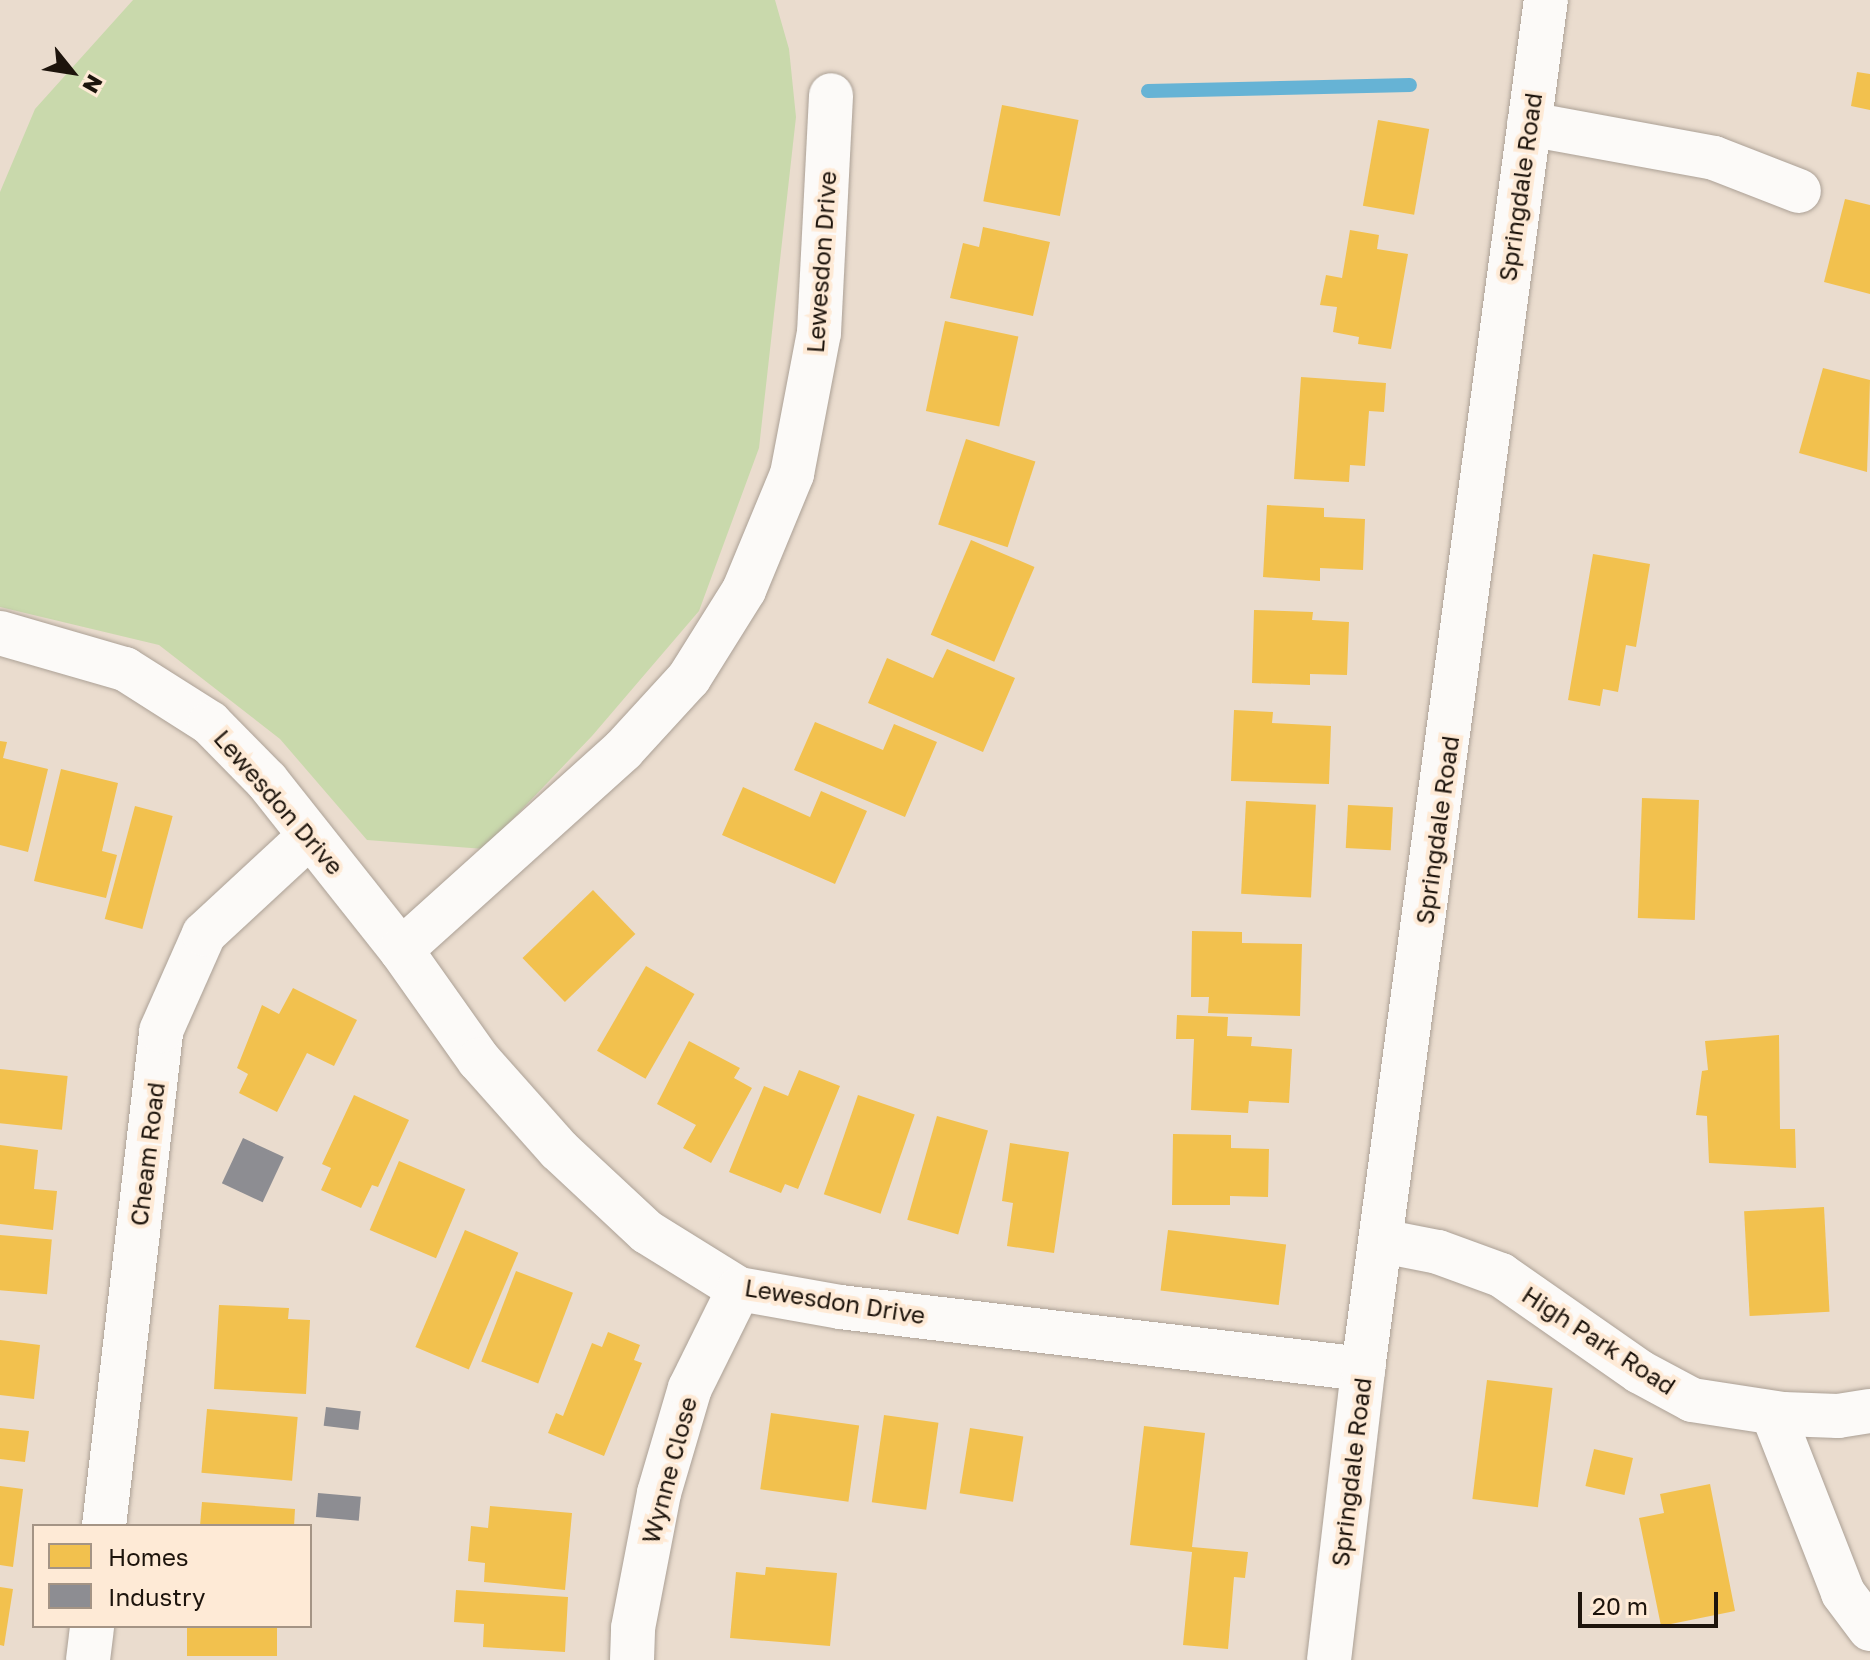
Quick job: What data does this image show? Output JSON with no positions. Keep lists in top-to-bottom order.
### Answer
{
  "streets": {
    "street": [
      "Springdale Road",
      "Lewesdon Drive",
      "Cheam Road",
      "High Park Road",
      "Wynne Close"
    ]
  },
  "crossings": [
    ["Springdale Road", "Lewesdon Drive"],
    ["Springdale Road", "High Park Road"],
    ["Lewesdon Drive", "Cheam Road"],
    ["Lewesdon Drive", "Wynne Close"]
  ],
  "legend": ["Homes", "Industry"],
  "scale_bar": "20 m",
  "north": "bottom right"
}
